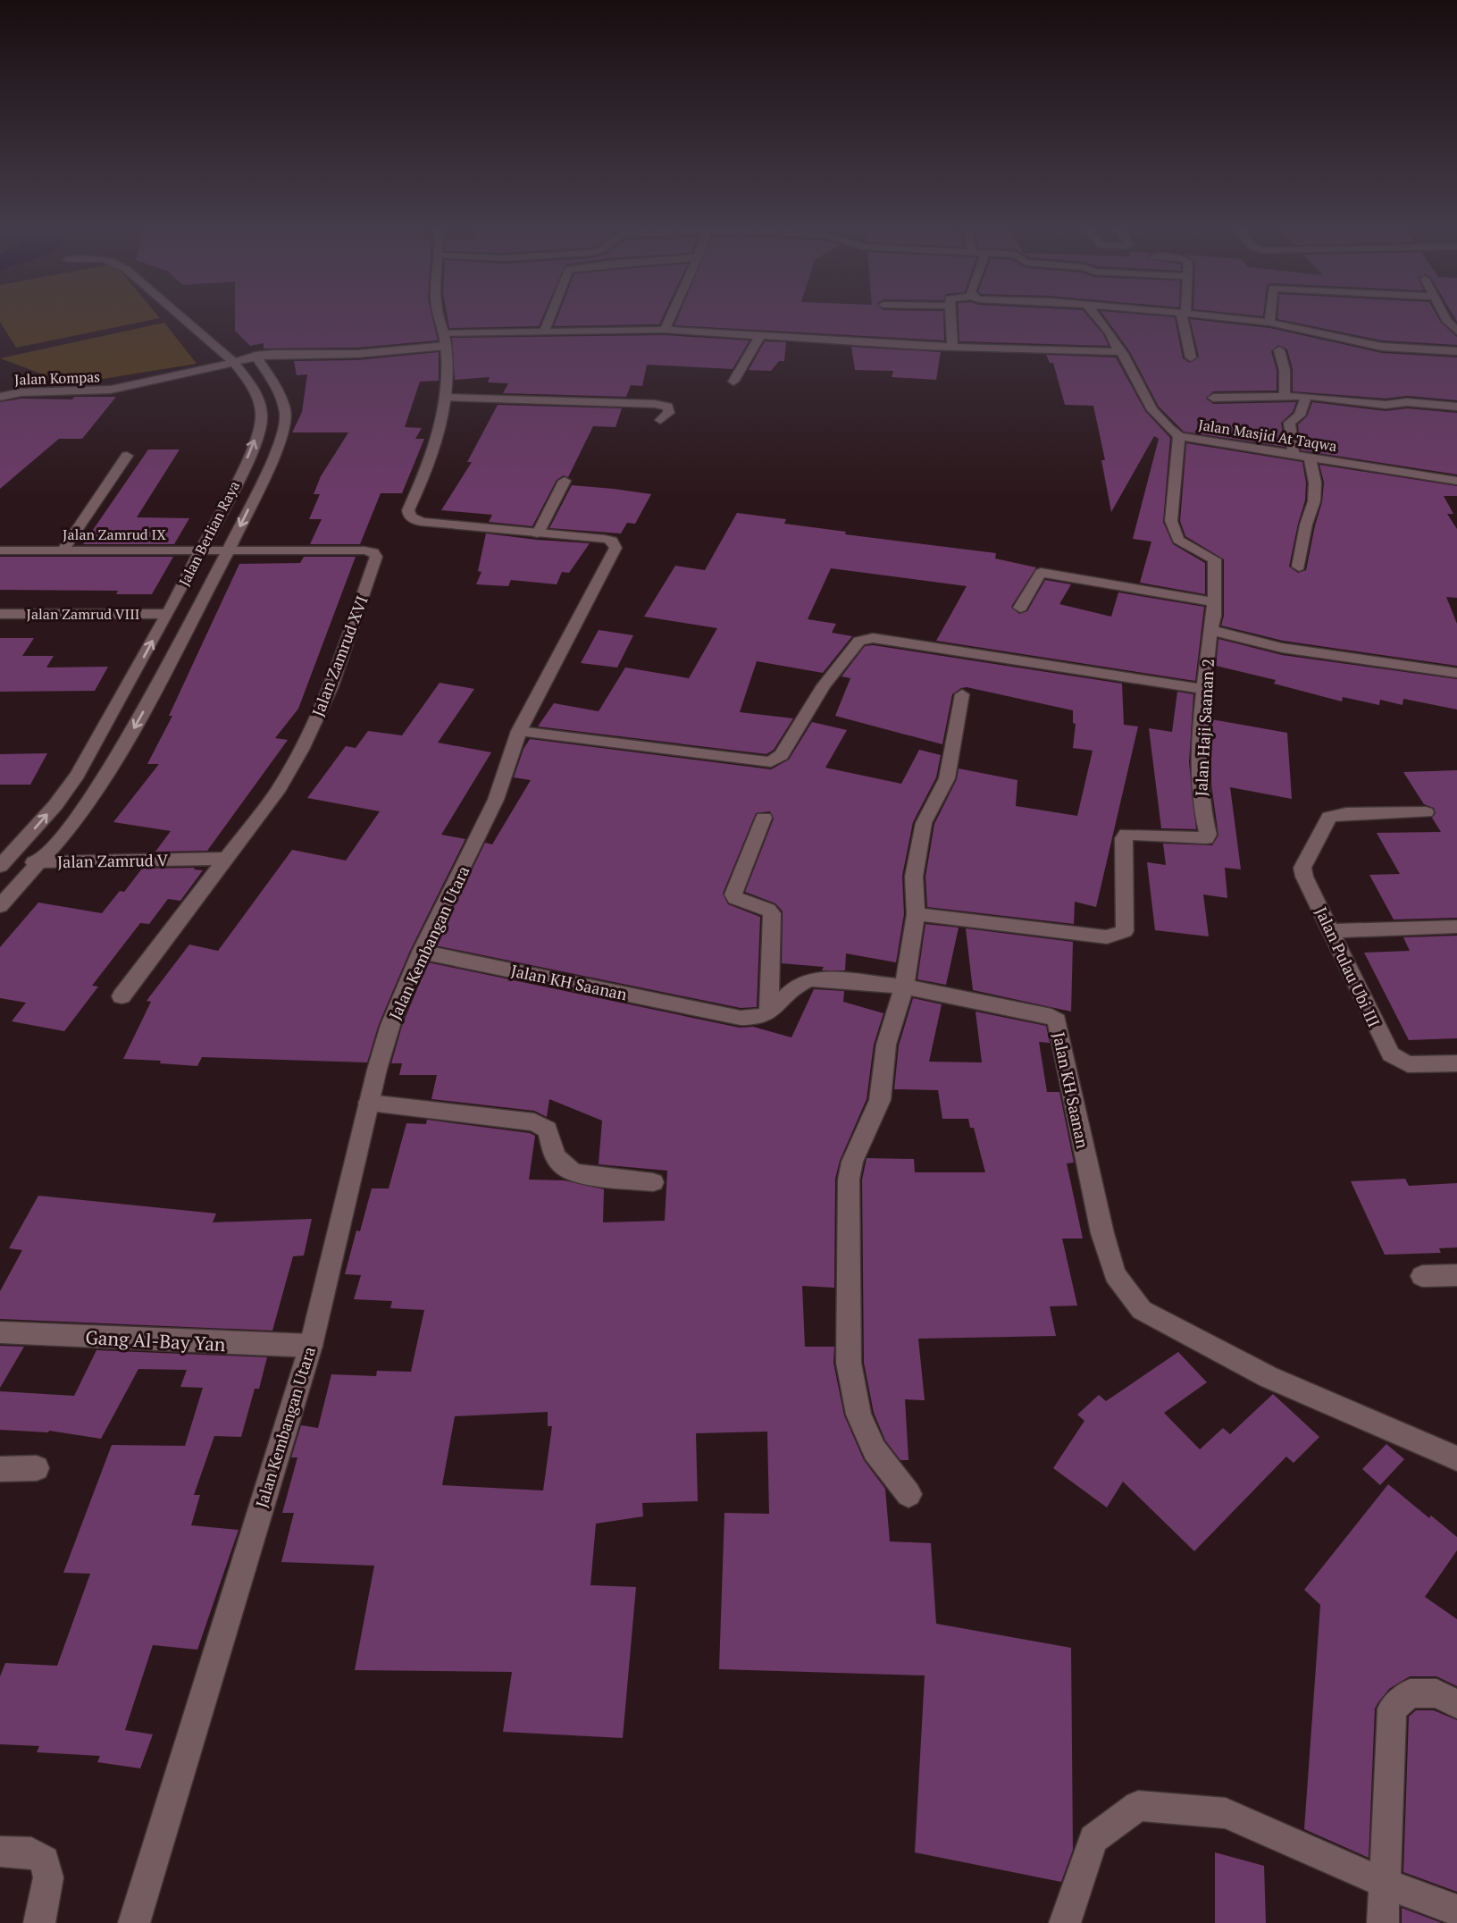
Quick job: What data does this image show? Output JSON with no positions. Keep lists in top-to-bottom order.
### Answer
{
  "streets": {
    "street": [
      "Jalan Kompas",
      "Jalan Masjid At Taqwa",
      "Jalan Berlian Raya",
      "Jalan Zamrud IX",
      "Jalan Zamrud VIII",
      "Jalan Zamrud XVI",
      "Jalan Haji Saanan 2",
      "Jalan Zamrud V",
      "Jalan Kembangan Utara",
      "Jalan Pulau Ubi III",
      "Jalan KH Saanan",
      "Gang Al-Bay Yan"
    ]
  },
  "crossings": [
    ["Jalan Kompas", "Jalan Kembangan Utara"],
    ["Jalan Masjid At Taqwa", "Jalan Haji Saanan 2"],
    ["Jalan Berlian Raya", "Jalan Zamrud IX"],
    ["Jalan Berlian Raya", "Jalan Zamrud VIII"],
    ["Jalan Berlian Raya", "Jalan Zamrud XVI"],
    ["Jalan Berlian Raya", "Jalan Zamrud V"],
    ["Jalan Zamrud IX", "Jalan Zamrud XVI"],
    ["Jalan Zamrud XVI", "Jalan Zamrud V"],
    ["Jalan Kembangan Utara", "Jalan KH Saanan"],
    ["Jalan Kembangan Utara", "Gang Al-Bay Yan"]
  ]
}
